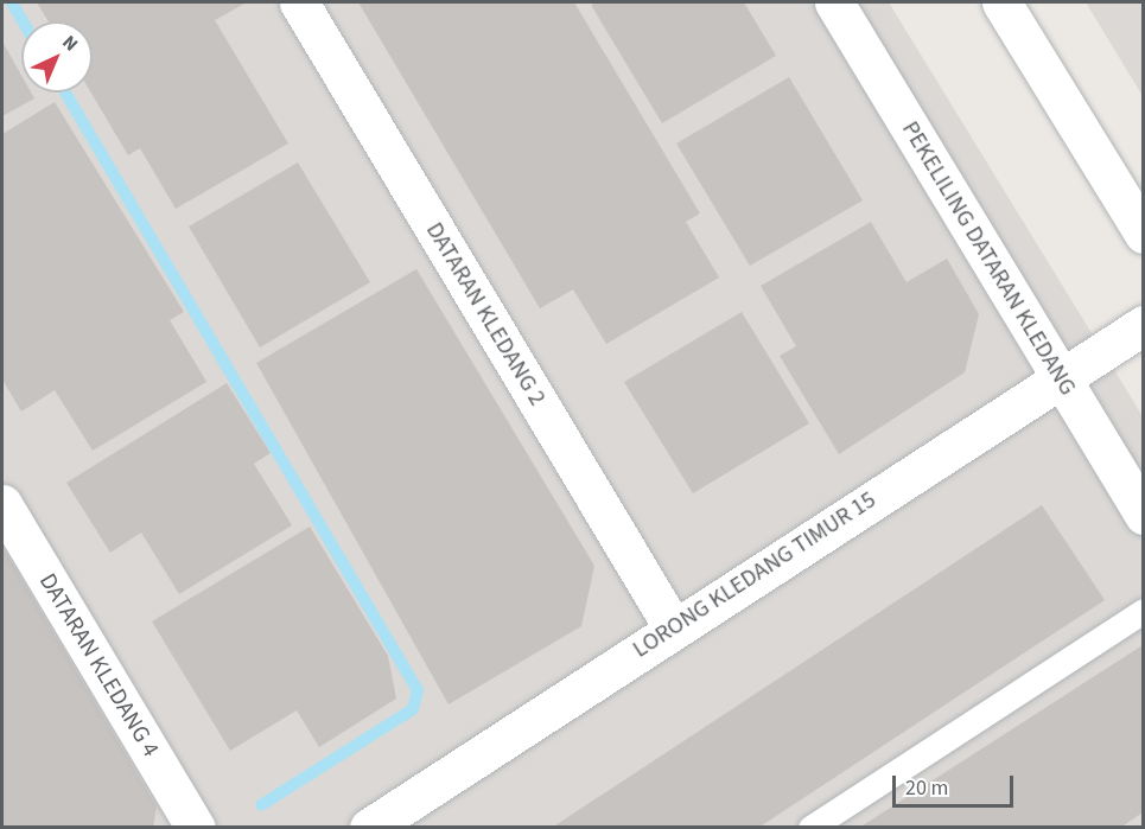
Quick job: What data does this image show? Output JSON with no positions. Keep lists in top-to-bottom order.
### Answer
{
  "streets": {
    "street": [
      "PEKELILING DATARAN KLEDANG",
      "DATARAN KLEDANG 2",
      "LORONG KLEDANG TIMUR 15",
      "DATARAN KLEDANG 4"
    ]
  },
  "crossings": [
    ["PEKELILING DATARAN KLEDANG", "LORONG KLEDANG TIMUR 15"],
    ["DATARAN KLEDANG 2", "LORONG KLEDANG TIMUR 15"]
  ],
  "scale_bar": "20 m",
  "north": "top right"
}
